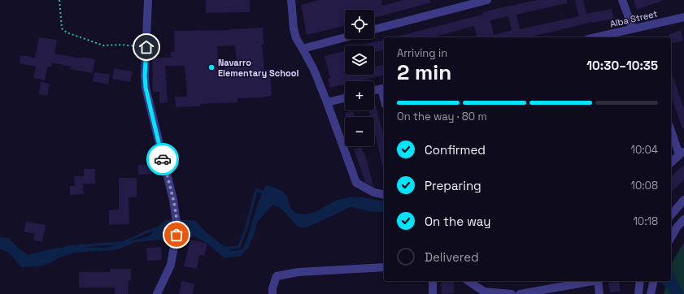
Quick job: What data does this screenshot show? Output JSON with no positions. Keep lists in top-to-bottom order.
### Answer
{
  "streets": {
    "street": ["Alba Street"]
  },
  "places": ["Navarro Elementary School"],
  "page": {
    "map_buttons": ["+", "−"],
    "heading": ["2 min", "Arriving in", "10:30–10:35"],
    "bar": "On the way · 80 m",
    "list": [
      ["Confirmed", "10:04"],
      ["Preparing", "10:08"],
      ["On the way", "10:18"],
      "Delivered"
    ]
  }
}
